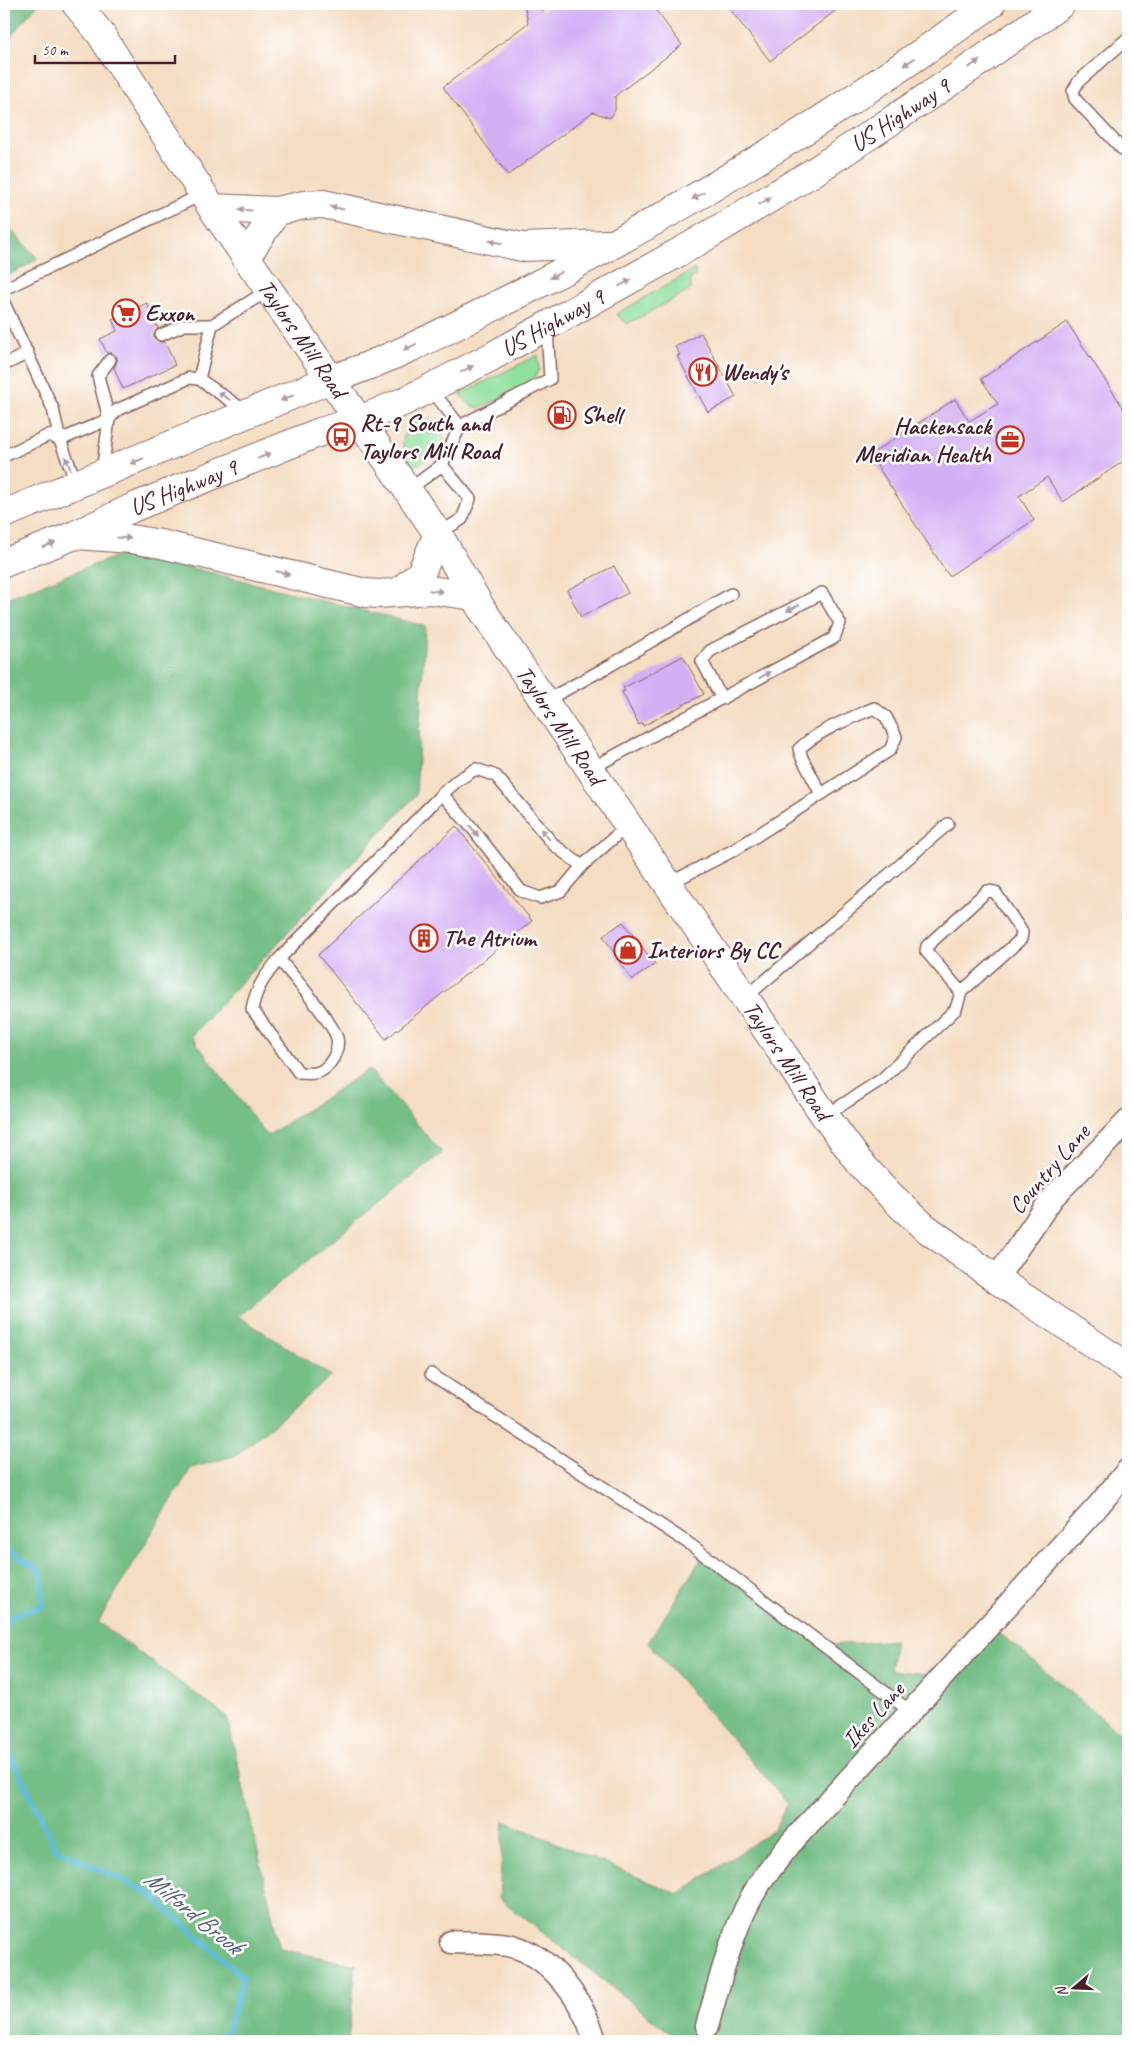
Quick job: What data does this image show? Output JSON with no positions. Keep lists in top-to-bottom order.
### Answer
{
  "streets": {
    "main road": ["US Highway 9", "Taylors Mill Road"],
    "street": ["Country Lane", "Ikes Lane"]
  },
  "crossings": [
    ["US Highway 9", "Taylors Mill Road"],
    ["Taylors Mill Road", "Country Lane"]
  ],
  "water": ["Milford Brook"],
  "places": {
    "supermarket": ["Exxon"],
    "restaurant": ["Wendy's"],
    "fuel station": ["Shell"],
    "bus stop": ["Rt-9 South and Taylors Mill Road"],
    "office": ["Hackensack Meridian Health"],
    "building": ["The Atrium"],
    "shop": ["Interiors By CC"]
  },
  "scale_bar": "50 m",
  "north": "left"
}
